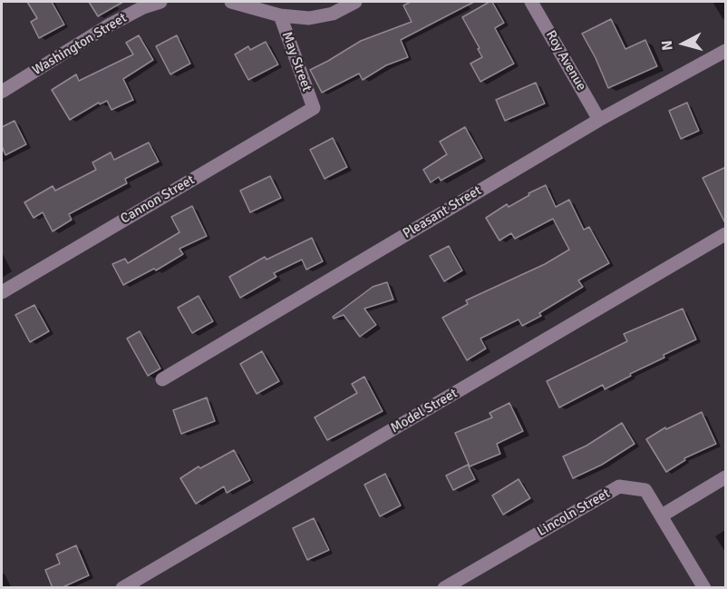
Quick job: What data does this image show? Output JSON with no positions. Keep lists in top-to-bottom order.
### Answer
{
  "streets": {
    "street": [
      "Washington Street",
      "Roy Avenue",
      "May Street",
      "Cannon Street",
      "Pleasant Street",
      "Model Street",
      "Lincoln Street"
    ]
  },
  "crossings": [
    ["Roy Avenue", "Pleasant Street"],
    ["May Street", "Cannon Street"]
  ],
  "north": "left"
}
